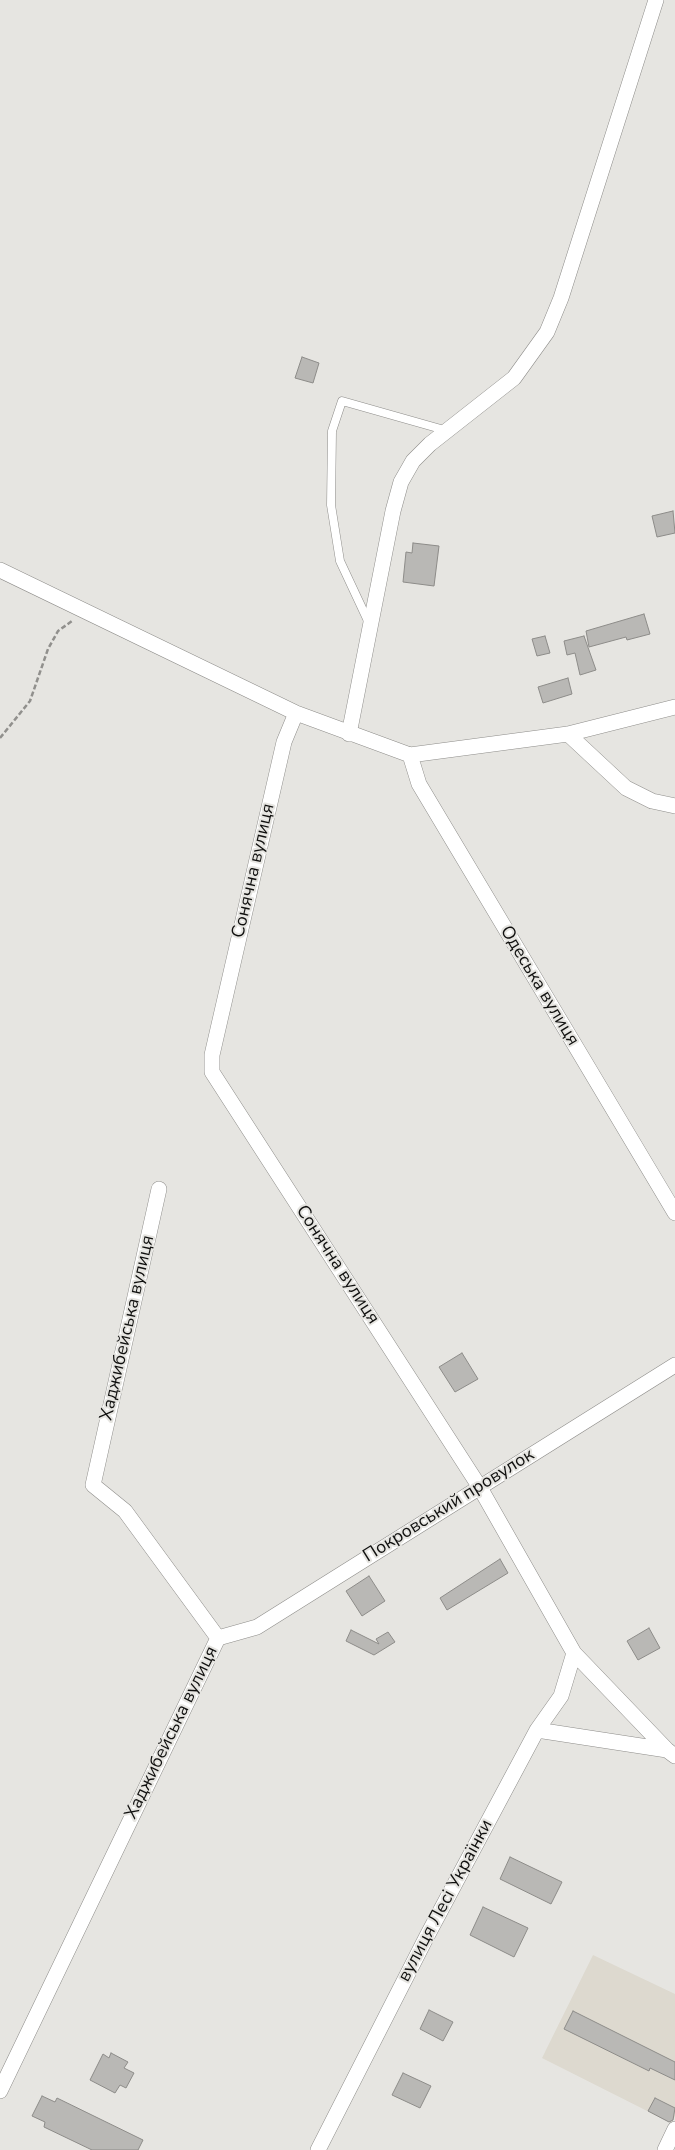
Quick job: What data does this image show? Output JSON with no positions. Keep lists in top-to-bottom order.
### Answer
{
  "streets": {
    "street": [
      "Сонячна вулиця",
      "Одеська вулиця",
      "Хаджибейська вулиця",
      "Покровський провулок",
      "вулиця Лесі Українки"
    ]
  },
  "crossings": [
    ["Сонячна вулиця", "Покровський провулок"],
    ["Сонячна вулиця", "вулиця Лесі Українки"],
    ["Хаджибейська вулиця", "Покровський провулок"]
  ]
}
